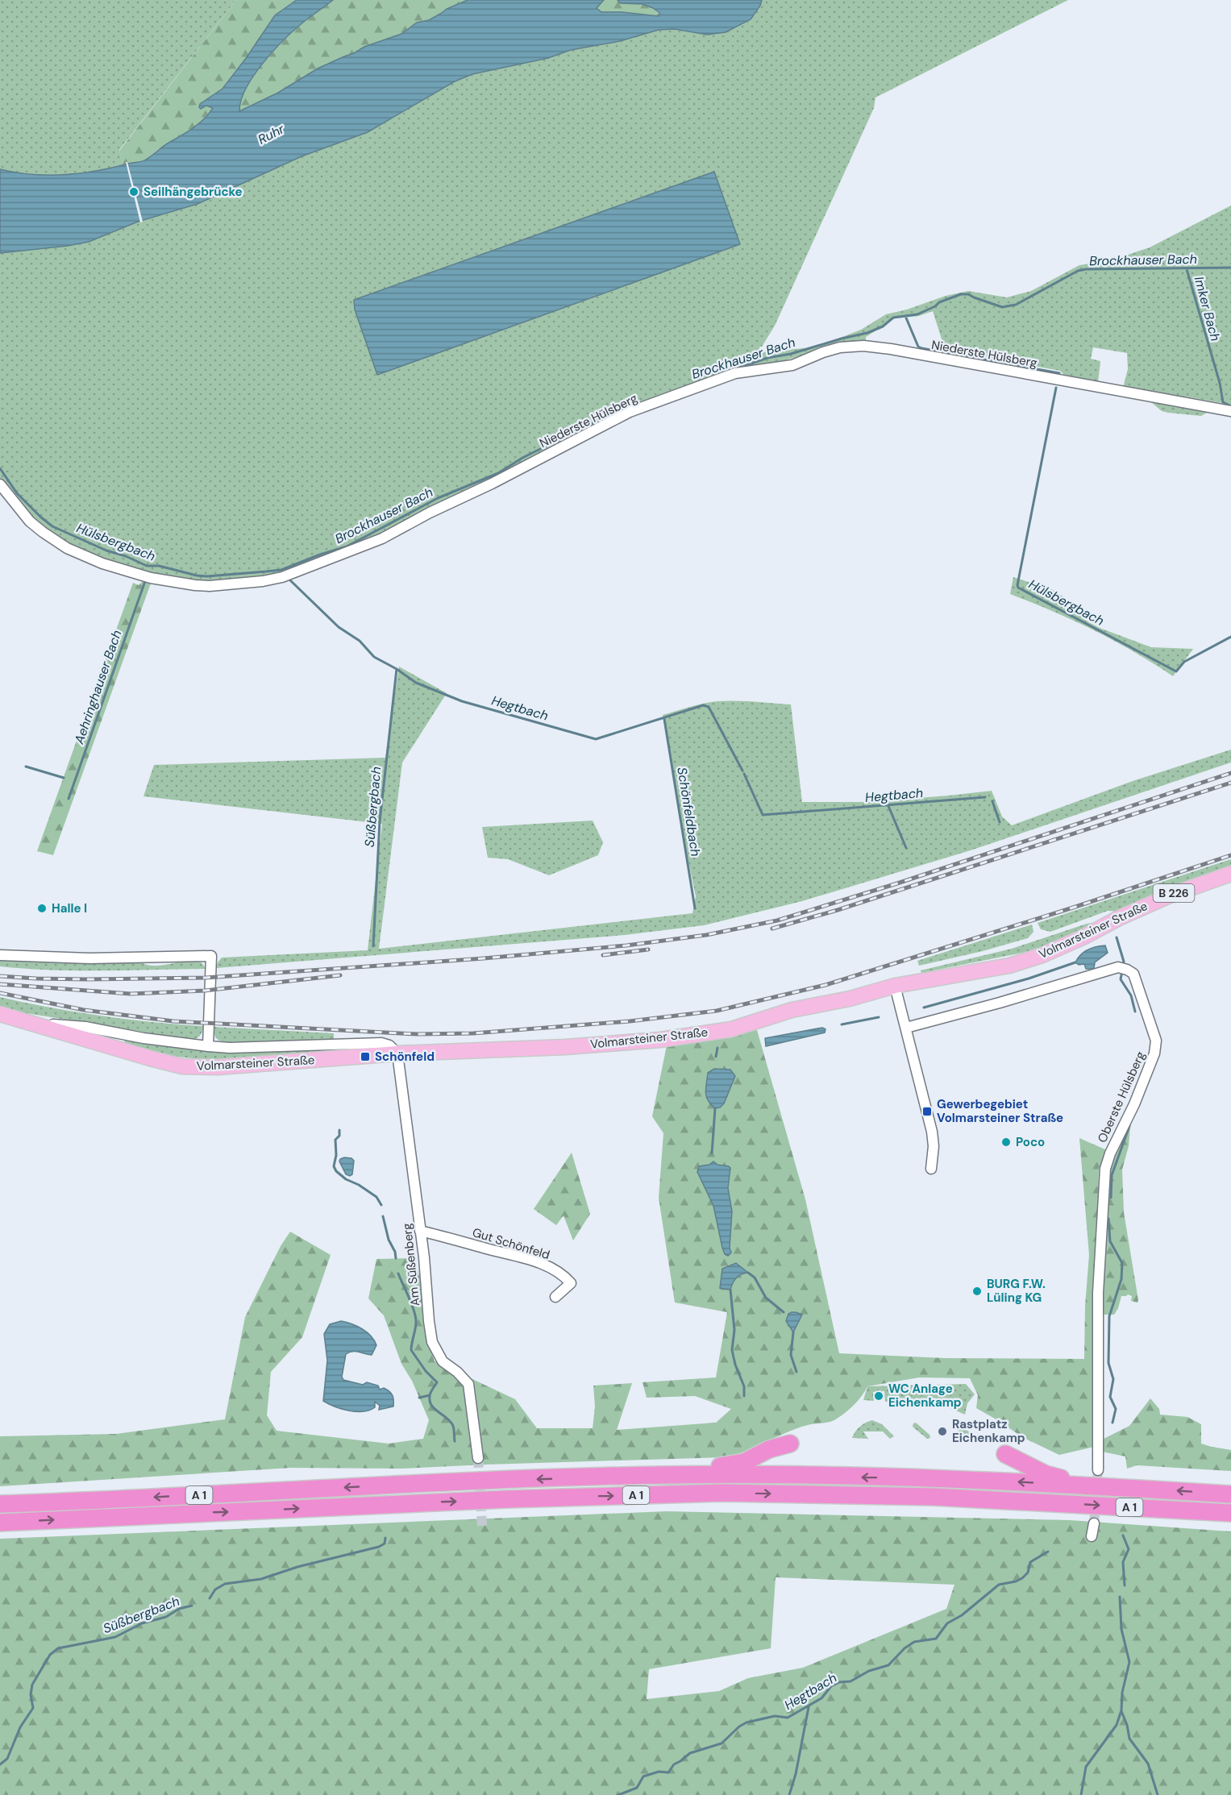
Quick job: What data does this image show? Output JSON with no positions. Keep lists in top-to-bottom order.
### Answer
{
  "streets": {
    "highway": ["A 1"],
    "main road": ["B 226", "Volmarsteiner Straße"],
    "street": [
      "Niederste Hülsberg",
      "Oberste Hülsberg",
      "Gut Schönfeld",
      "Am Süßenberg"
    ]
  },
  "crossings": [
    ["Volmarsteiner Straße", "Am Süßenberg"],
    ["Oberste Hülsberg", "A 1"],
    ["Gut Schönfeld", "Am Süßenberg"]
  ],
  "water": [
    "Ruhr",
    "Brockhauser Bach",
    "Imker Bach",
    "Hülsbergbach",
    "Aehringhauser Bach",
    "Hegtbach",
    "Süßbergbach",
    "Schönfeldbach"
  ],
  "places": {
    "other": [
      "Seilhängebrücke",
      "Halle I",
      "Poco",
      "BURG F.W. Lüling KG",
      "WC Anlage Eichenkamp",
      "Rastplatz Eichenkamp"
    ],
    "transit": ["Schönfeld", "Gewerbegebiet Volmarsteiner Straße"]
  }
}
